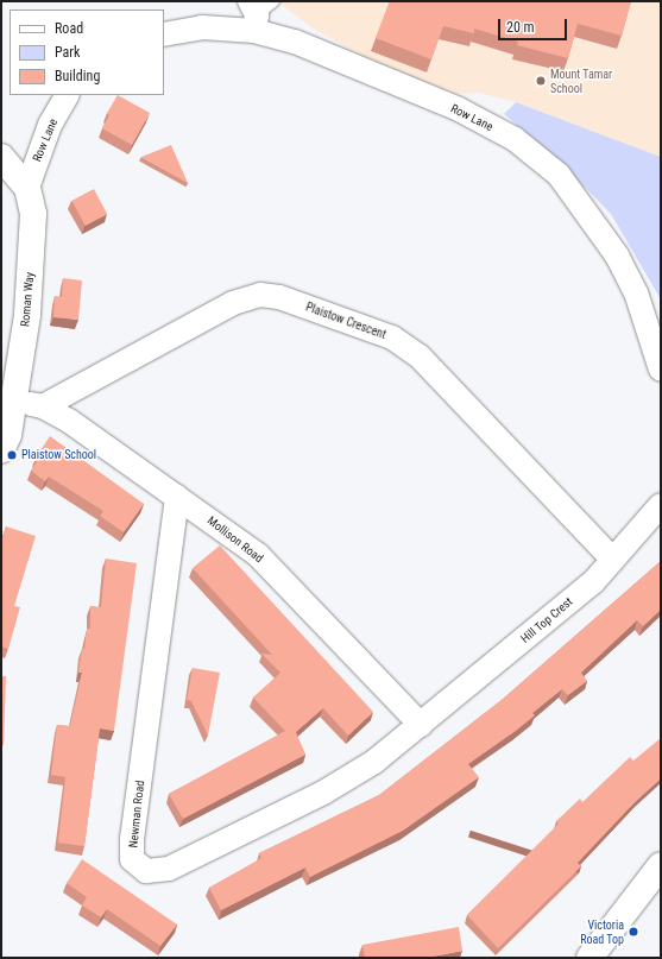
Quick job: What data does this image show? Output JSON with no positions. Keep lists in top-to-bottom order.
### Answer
{
  "streets": {
    "street": [
      "Row Lane",
      "Roman Way",
      "Plaistow Crescent",
      "Mollison Road",
      "Hill Top Crest",
      "Newman Road"
    ]
  },
  "crossings": [
    ["Row Lane", "Roman Way"],
    ["Roman Way", "Mollison Road"],
    ["Plaistow Crescent", "Mollison Road"],
    ["Plaistow Crescent", "Hill Top Crest"],
    ["Mollison Road", "Hill Top Crest"],
    ["Mollison Road", "Newman Road"],
    ["Hill Top Crest", "Newman Road"]
  ],
  "places": ["Mount Tamar School", "Plaistow School", "Victoria Road Top"],
  "legend": ["Road", "Park", "Building"],
  "scale_bar": "20 m"
}
